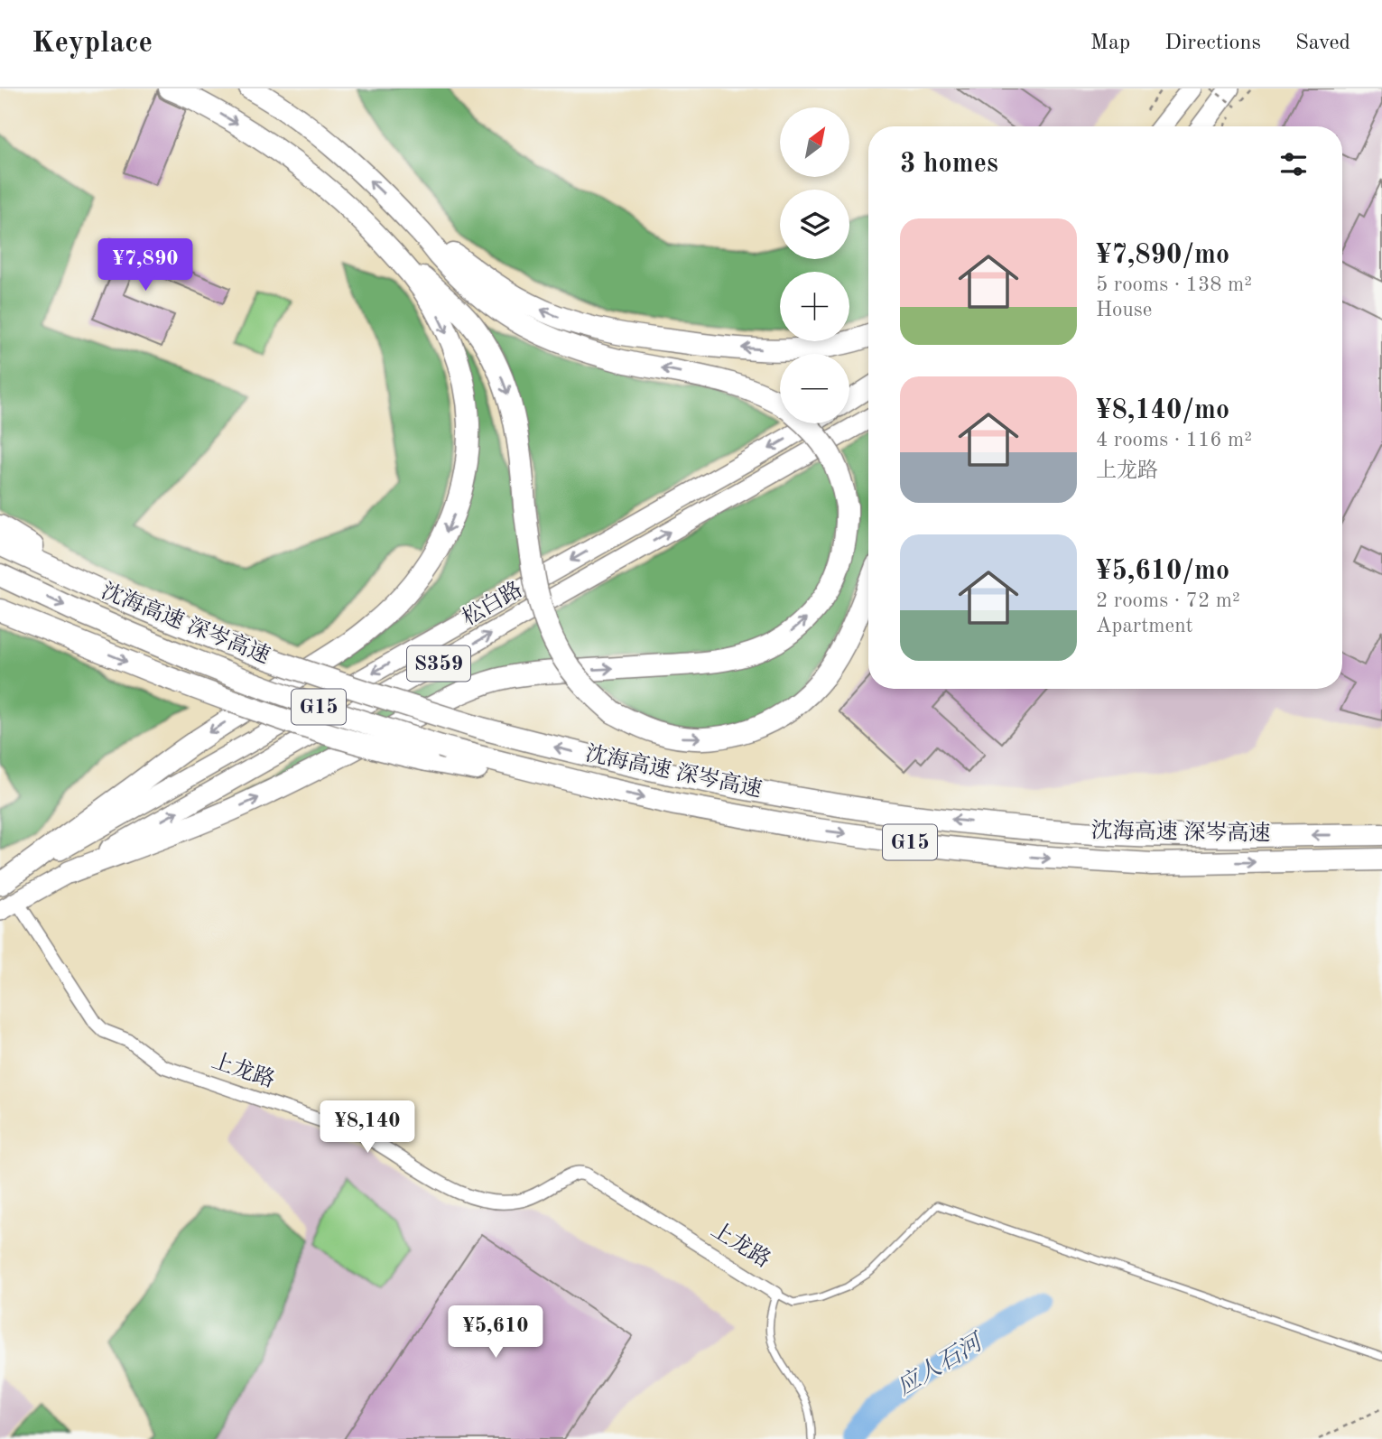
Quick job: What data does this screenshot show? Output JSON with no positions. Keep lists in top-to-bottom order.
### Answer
{
  "streets": {
    "highway": ["沈海高速 深岑高速", "G15"],
    "main road": ["松白路", "S359"],
    "street": ["上龙路"]
  },
  "crossings": [
    ["松白路", "上龙路"]
  ],
  "water": ["应人石河"],
  "north": "top right",
  "page": {
    "header": "Keyplace",
    "nav": ["Map", "Directions", "Saved"],
    "map_buttons": ["+", "−"],
    "heading": "3 homes",
    "list": [
      {
        "name": "¥7,890/mo",
        "note": "5 rooms · 138 m² · House"
      },
      {
        "name": "¥8,140/mo",
        "note": "4 rooms · 116 m² · 上龙路"
      },
      {
        "name": "¥5,610/mo",
        "note": "2 rooms · 72 m² · Apartment"
      }
    ],
    "price": ["¥7,890", "¥8,140", "¥5,610"]
  }
}
